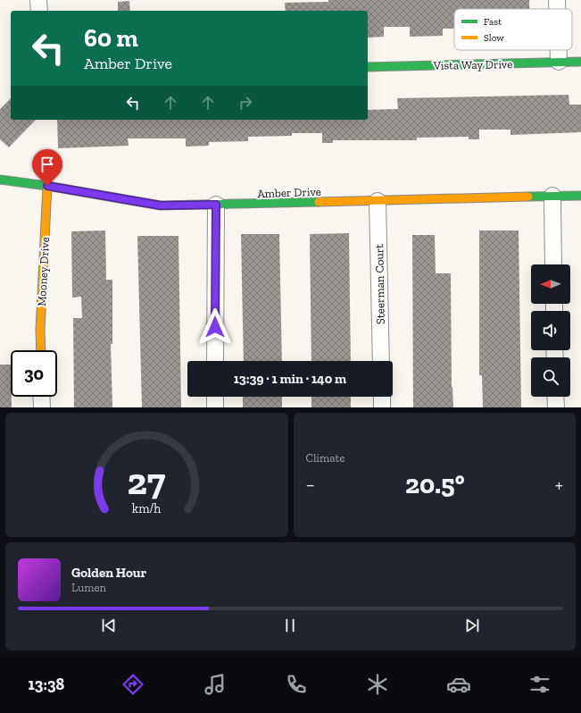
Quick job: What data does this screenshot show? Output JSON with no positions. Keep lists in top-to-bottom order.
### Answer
{
  "streets": {
    "street": [
      "Vista Way Drive",
      "Amber Drive",
      "Mooney Drive",
      "Steerman Court"
    ]
  },
  "crossings": [
    ["Amber Drive", "Mooney Drive"],
    ["Amber Drive", "Steerman Court"]
  ],
  "legend": ["Fast", "Slow"],
  "north": "left",
  "page": {
    "turn": ["60 m", "Amber Drive"],
    "limit": "30",
    "trip": "13:39 · 1 min · 140 m",
    "tile": "Climate",
    "heat": ["−", "20.5°", "+"],
    "song": ["Golden Hour", "Lumen"],
    "tabs": "13:38",
    "gauge": ["27", "km/h"]
  }
}
